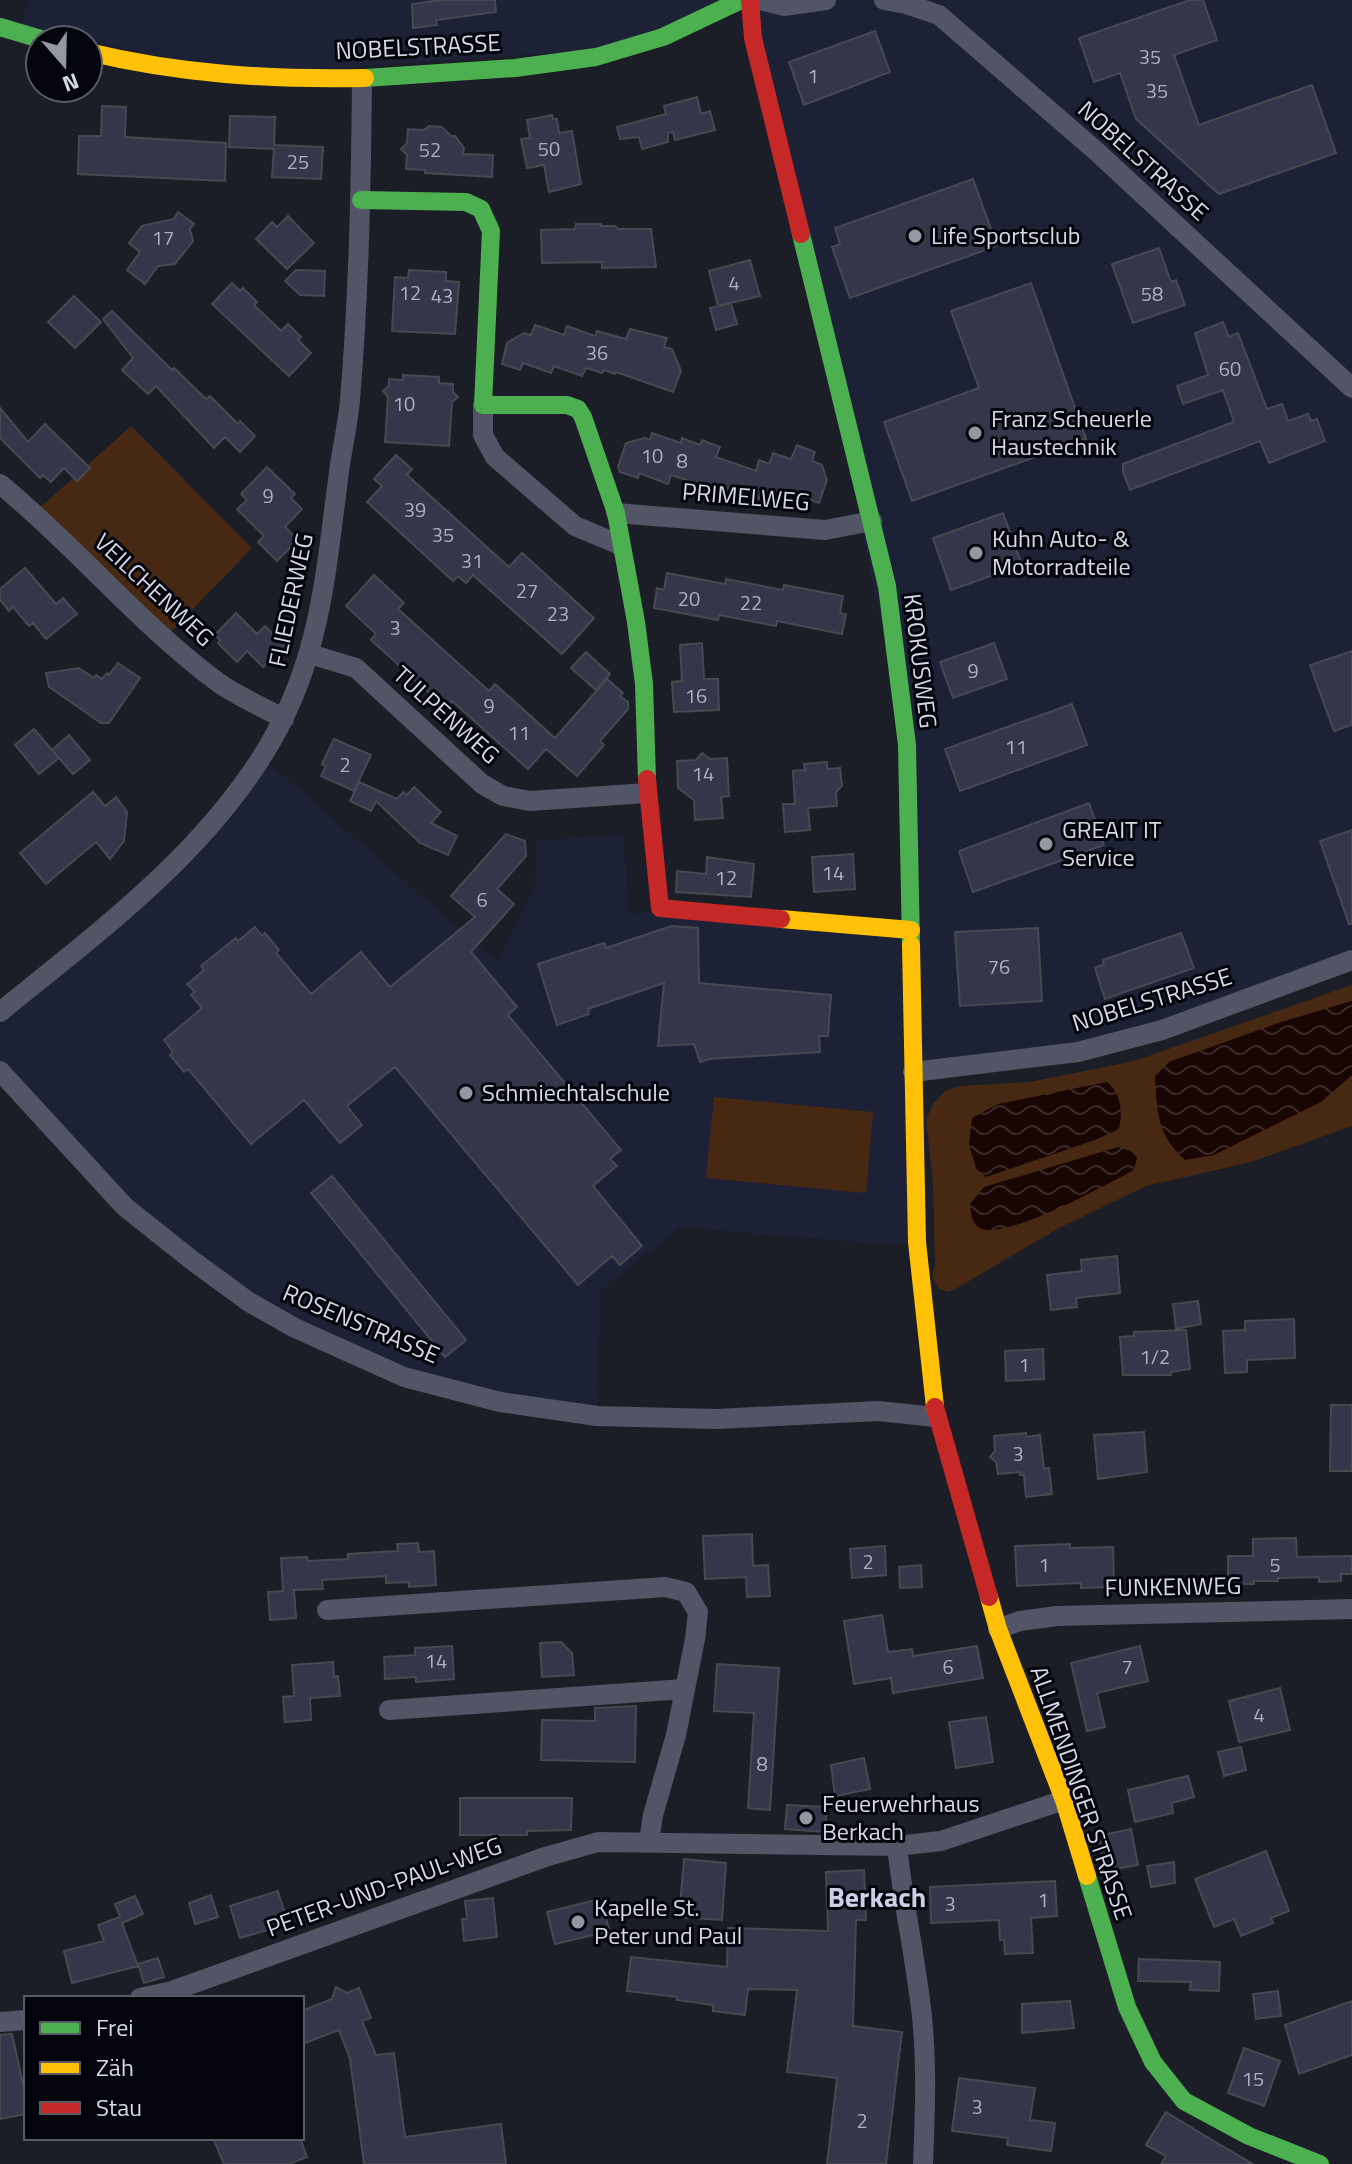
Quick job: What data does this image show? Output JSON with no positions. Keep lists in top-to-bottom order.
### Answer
{
  "streets": {
    "street": [
      "NOBELSTRASSE",
      "PRIMELWEG",
      "VEILCHENWEG",
      "FLIEDERWEG",
      "KROKUSWEG",
      "TULPENWEG",
      "ROSENSTRASSE",
      "FUNKENWEG",
      "ALLMENDINGER STRASSE",
      "PETER-UND-PAUL-WEG"
    ]
  },
  "crossings": [
    ["NOBELSTRASSE", "FLIEDERWEG"],
    ["NOBELSTRASSE", "KROKUSWEG"],
    ["PRIMELWEG", "KROKUSWEG"],
    ["VEILCHENWEG", "FLIEDERWEG"],
    ["FLIEDERWEG", "TULPENWEG"],
    ["KROKUSWEG", "ALLMENDINGER STRASSE"],
    ["ROSENSTRASSE", "ALLMENDINGER STRASSE"],
    ["FUNKENWEG", "ALLMENDINGER STRASSE"],
    ["ALLMENDINGER STRASSE", "PETER-UND-PAUL-WEG"]
  ],
  "districts": ["Berkach"],
  "places": [
    "Life Sportsclub",
    "Franz Scheuerle Haustechnik",
    "Kuhn Auto- & Motorradteile",
    "GREAIT IT Service",
    "Schmiechtalschule",
    "Feuerwehrhaus Berkach",
    "Kapelle St. Peter und Paul"
  ],
  "house_numbers": [
    "35",
    "1",
    "35",
    "50",
    "52",
    "25",
    "17",
    "4",
    "12",
    "58",
    "43",
    "36",
    "60",
    "10",
    "10",
    "8",
    "9",
    "39",
    "35",
    "31",
    "27",
    "20",
    "22",
    "23",
    "3",
    "9",
    "16",
    "9",
    "11",
    "11",
    "2",
    "14",
    "14",
    "12",
    "6",
    "76",
    "1/2",
    "1",
    "3",
    "2",
    "1",
    "5",
    "14",
    "6",
    "7",
    "4",
    "8",
    "1",
    "3",
    "15",
    "3",
    "2"
  ],
  "legend": ["Frei", "Zäh", "Stau"],
  "north": "bottom"
}
